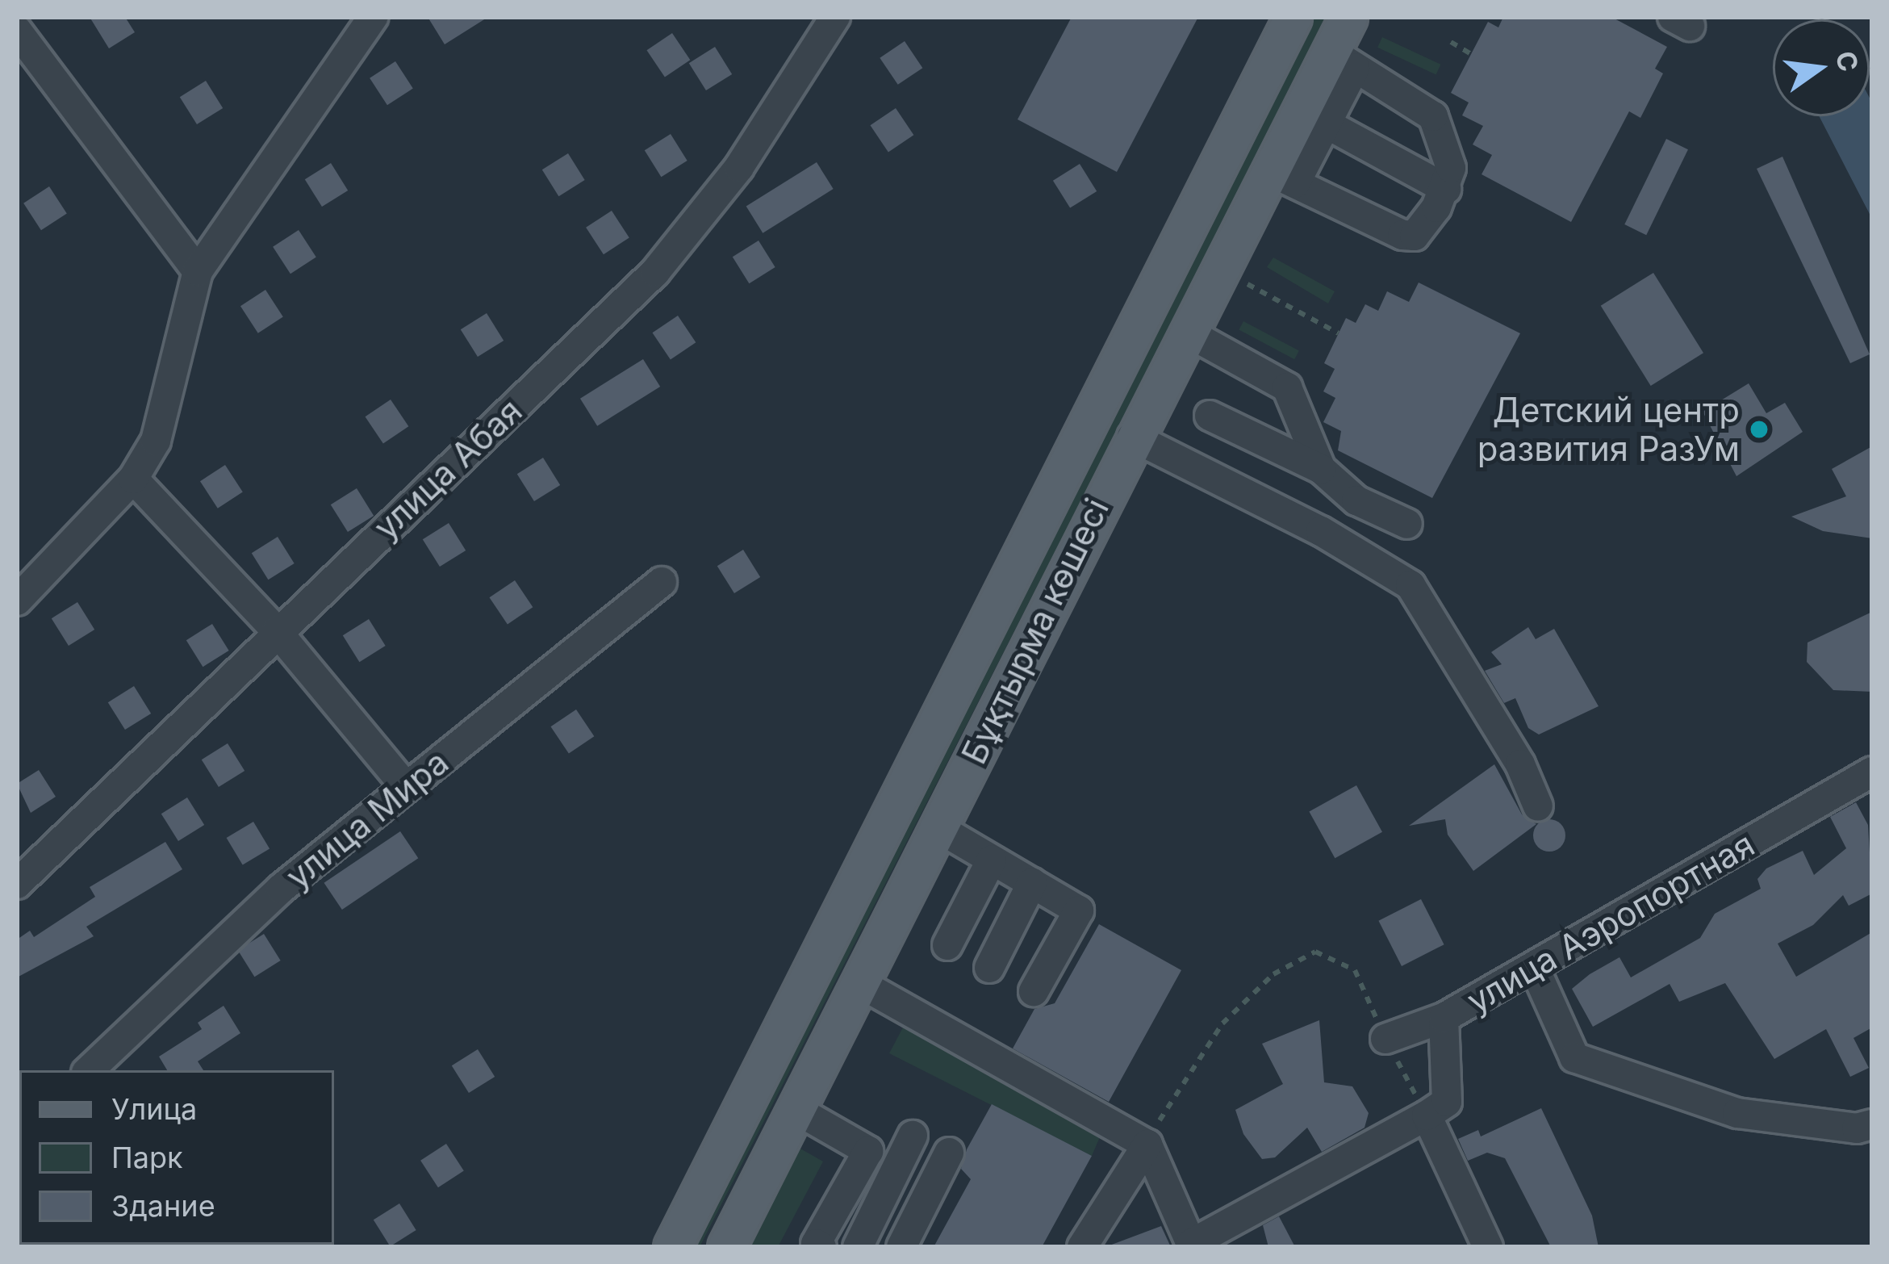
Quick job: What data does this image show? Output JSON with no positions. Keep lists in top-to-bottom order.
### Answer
{
  "streets": {
    "main road": ["Бұқтырма көшесі"],
    "street": ["улица Абая", "улица Мира", "улица Аэропортная"]
  },
  "places": ["Детский центр развития РазУм"],
  "legend": ["Улица", "Парк", "Здание"],
  "north": "right"
}
